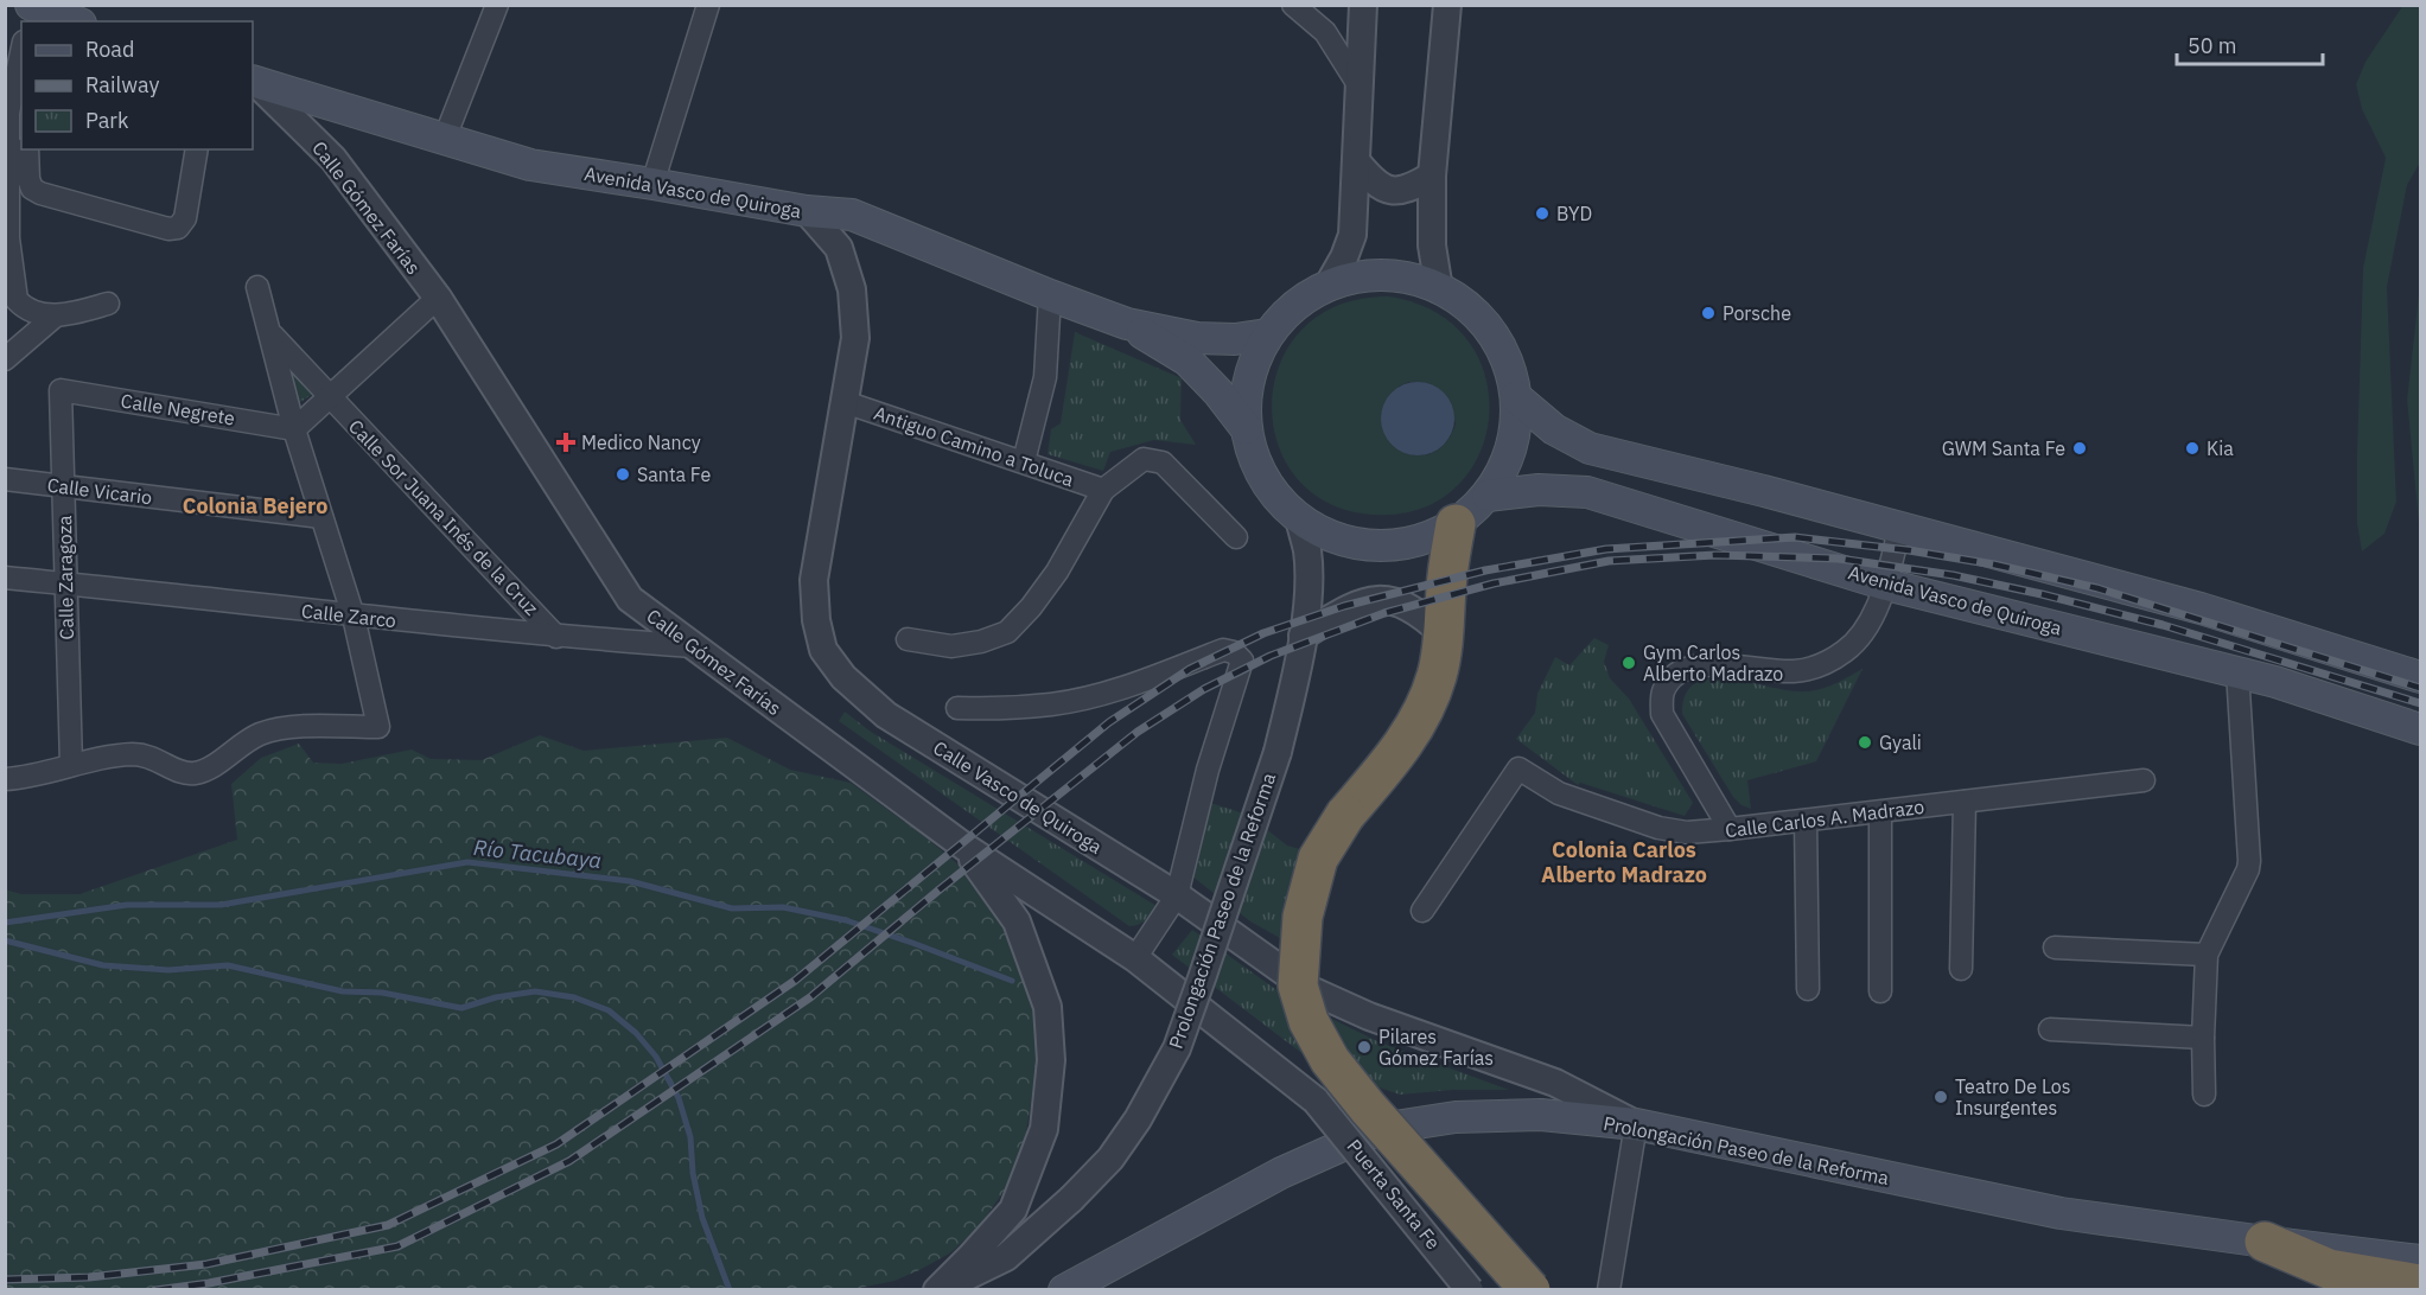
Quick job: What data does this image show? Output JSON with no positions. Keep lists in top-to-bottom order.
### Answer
{
  "streets": {
    "main road": ["Avenida Vasco de Quiroga", "Prolongación Paseo de la Reforma"],
    "street": [
      "Calle Gómez Farías",
      "Calle Negrete",
      "Antiguo Camino a Toluca",
      "Calle Vicario",
      "Calle Sor Juana Inés de la Cruz",
      "Calle Zaragoza",
      "Calle Zarco",
      "Calle Vasco de Quiroga",
      "Calle Carlos A. Madrazo",
      "Puerta Santa Fe"
    ]
  },
  "crossings": [
    ["Avenida Vasco de Quiroga", "Calle Gómez Farías"],
    ["Avenida Vasco de Quiroga", "Calle Vasco de Quiroga"],
    ["Calle Gómez Farías", "Calle Zarco"],
    ["Calle Gómez Farías", "Puerta Santa Fe"],
    ["Calle Negrete", "Calle Zaragoza"],
    ["Antiguo Camino a Toluca", "Calle Vasco de Quiroga"],
    ["Calle Vicario", "Calle Zaragoza"],
    ["Calle Sor Juana Inés de la Cruz", "Calle Zarco"],
    ["Calle Zaragoza", "Calle Zarco"],
    ["Calle Vasco de Quiroga", "Prolongación Paseo de la Reforma"]
  ],
  "districts": ["Colonia Bejero", "Colonia Carlos Alberto Madrazo"],
  "water": ["Río Tacubaya"],
  "places": {
    "other": [
      "BYD",
      "Porsche",
      "GWM Santa Fe",
      "Kia",
      "Santa Fe",
      "Gym Carlos Alberto Madrazo",
      "Gyali",
      "Pilares Gómez Farías",
      "Teatro De Los Insurgentes"
    ],
    "health": ["Medico Nancy"]
  },
  "legend": ["Road", "Railway", "Park"],
  "scale_bar": "50 m"
}
